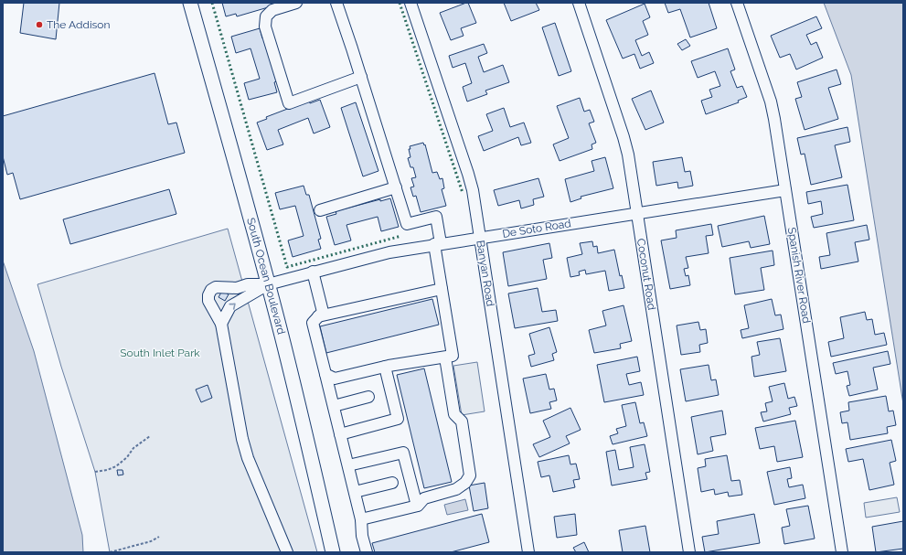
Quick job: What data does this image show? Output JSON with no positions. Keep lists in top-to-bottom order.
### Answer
{
  "streets": {
    "main road": ["South Ocean Boulevard"],
    "street": [
      "De Soto Road",
      "Banyan Road",
      "Coconut Road",
      "Spanish River Road"
    ]
  },
  "crossings": [
    ["De Soto Road", "Banyan Road"],
    ["De Soto Road", "Coconut Road"],
    ["De Soto Road", "Spanish River Road"],
    ["De Soto Road", "South Ocean Boulevard"]
  ],
  "parks": ["South Inlet Park"],
  "places": ["The Addison"]
}
